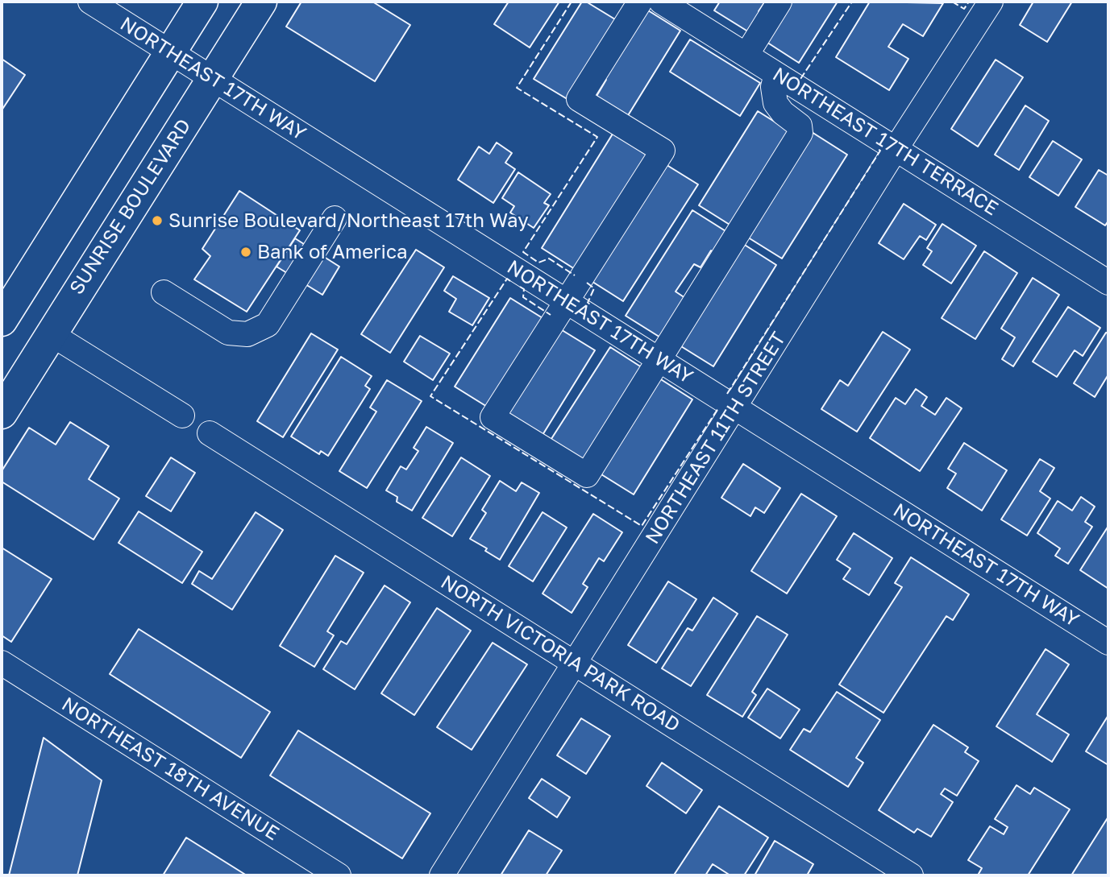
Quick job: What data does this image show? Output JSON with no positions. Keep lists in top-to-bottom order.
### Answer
{
  "streets": {
    "main road": ["SUNRISE BOULEVARD"],
    "street": [
      "NORTHEAST 17TH WAY",
      "NORTHEAST 17TH TERRACE",
      "NORTHEAST 11TH STREET",
      "NORTH VICTORIA PARK ROAD",
      "NORTHEAST 18TH AVENUE"
    ]
  },
  "crossings": [
    ["NORTHEAST 17TH WAY", "SUNRISE BOULEVARD"],
    ["NORTHEAST 17TH WAY", "NORTHEAST 11TH STREET"],
    ["NORTHEAST 17TH TERRACE", "NORTHEAST 11TH STREET"],
    ["NORTHEAST 11TH STREET", "NORTH VICTORIA PARK ROAD"]
  ],
  "places": ["Sunrise Boulevard/Northeast 17th Way", "Bank of America"]
}
